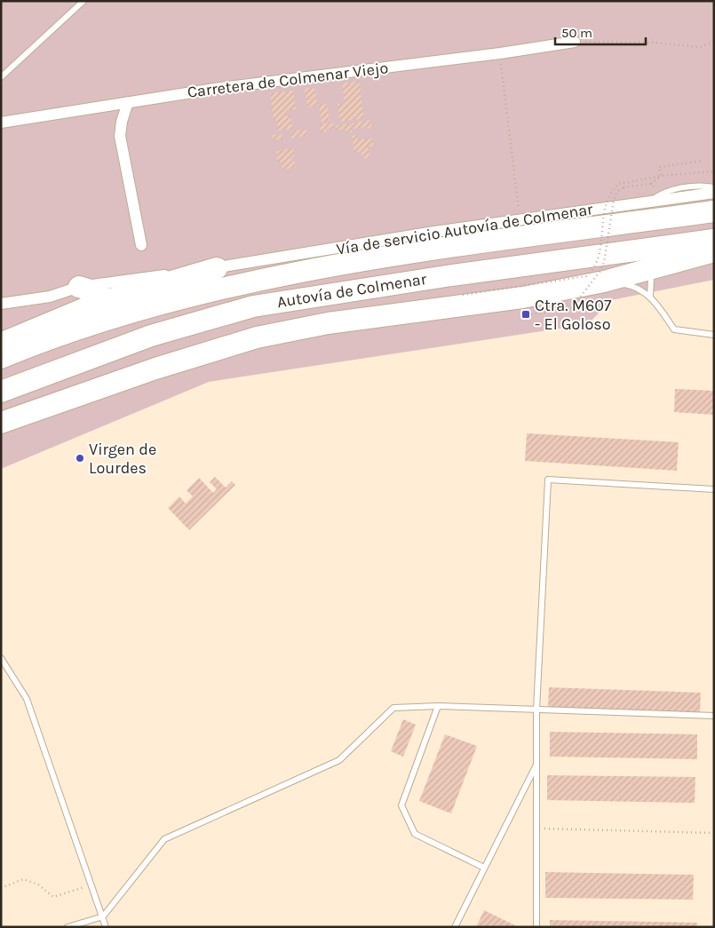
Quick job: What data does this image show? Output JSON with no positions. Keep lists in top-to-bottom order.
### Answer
{
  "streets": {
    "highway": ["Autovía de Colmenar"],
    "street": ["Carretera de Colmenar Viejo", "Vía de servicio Autovía de Colmenar"]
  },
  "places": {
    "transit": ["Ctra. M607 - El Goloso"],
    "other": ["Virgen de Lourdes"]
  },
  "scale_bar": "50 m"
}
